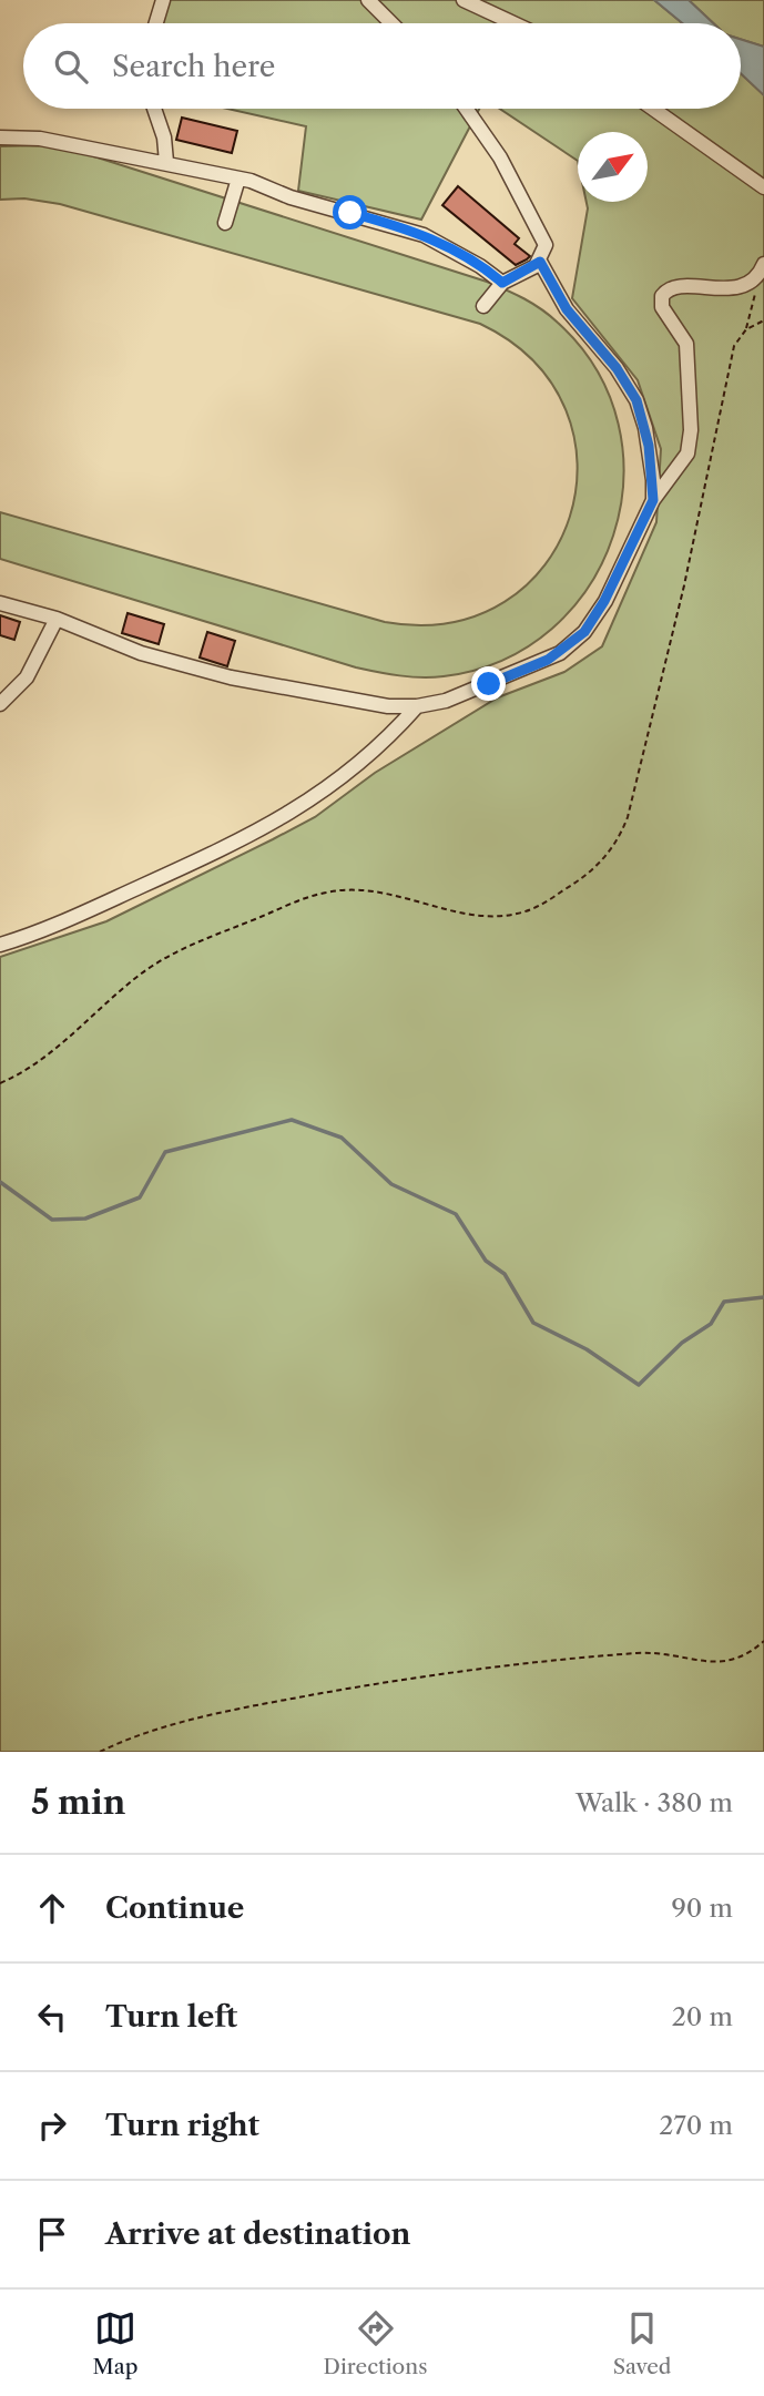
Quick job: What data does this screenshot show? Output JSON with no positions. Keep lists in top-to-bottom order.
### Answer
{
  "north": "top right",
  "page": {
    "search": "Search here",
    "heading": ["5 min", "Walk · 380 m"],
    "list": [
      ["Continue", "90 m"],
      ["Turn left", "20 m"],
      ["Turn right", "270 m"],
      "Arrive at destination"
    ],
    "nav": ["Map", "Directions", "Saved"]
  }
}
